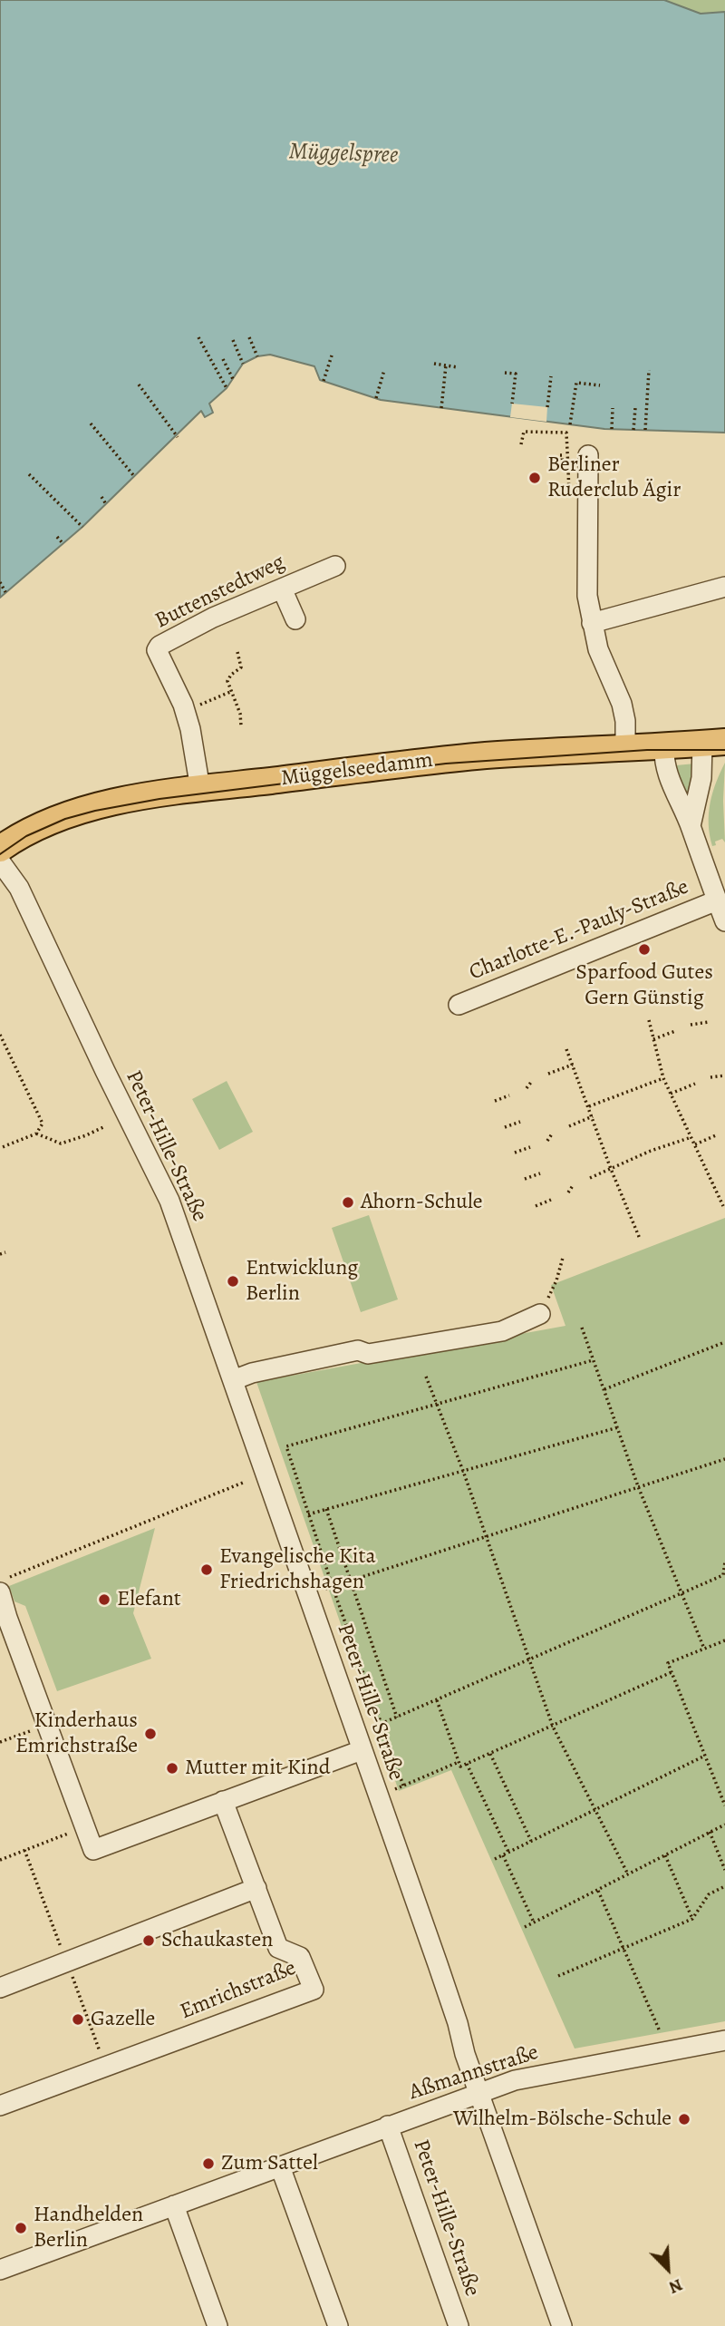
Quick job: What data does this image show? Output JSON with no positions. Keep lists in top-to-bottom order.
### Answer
{
  "streets": {
    "main road": ["Müggelseedamm"],
    "street": [
      "Buttenstedtweg",
      "Charlotte-E.-Pauly-Straße",
      "Peter-Hille-Straße",
      "Emrichstraße",
      "Aßmannstraße"
    ]
  },
  "crossings": [
    ["Buttenstedtweg", "Müggelseedamm"],
    ["Müggelseedamm", "Charlotte-E.-Pauly-Straße"],
    ["Peter-Hille-Straße", "Aßmannstraße"]
  ],
  "water": ["Müggelspree"],
  "places": [
    "Berliner Ruderclub Ägir",
    "Sparfood Gutes Gern Günstig",
    "Ahorn-Schule",
    "Entwicklung Berlin",
    "Evangelische Kita Friedrichshagen",
    "Elefant",
    "Kinderhaus Emrichstraße",
    "Mutter mit Kind",
    "Schaukasten",
    "Gazelle",
    "Wilhelm-Bölsche-Schule",
    "Zum Sattel",
    "Handhelden Berlin"
  ],
  "north": "bottom right"
}
